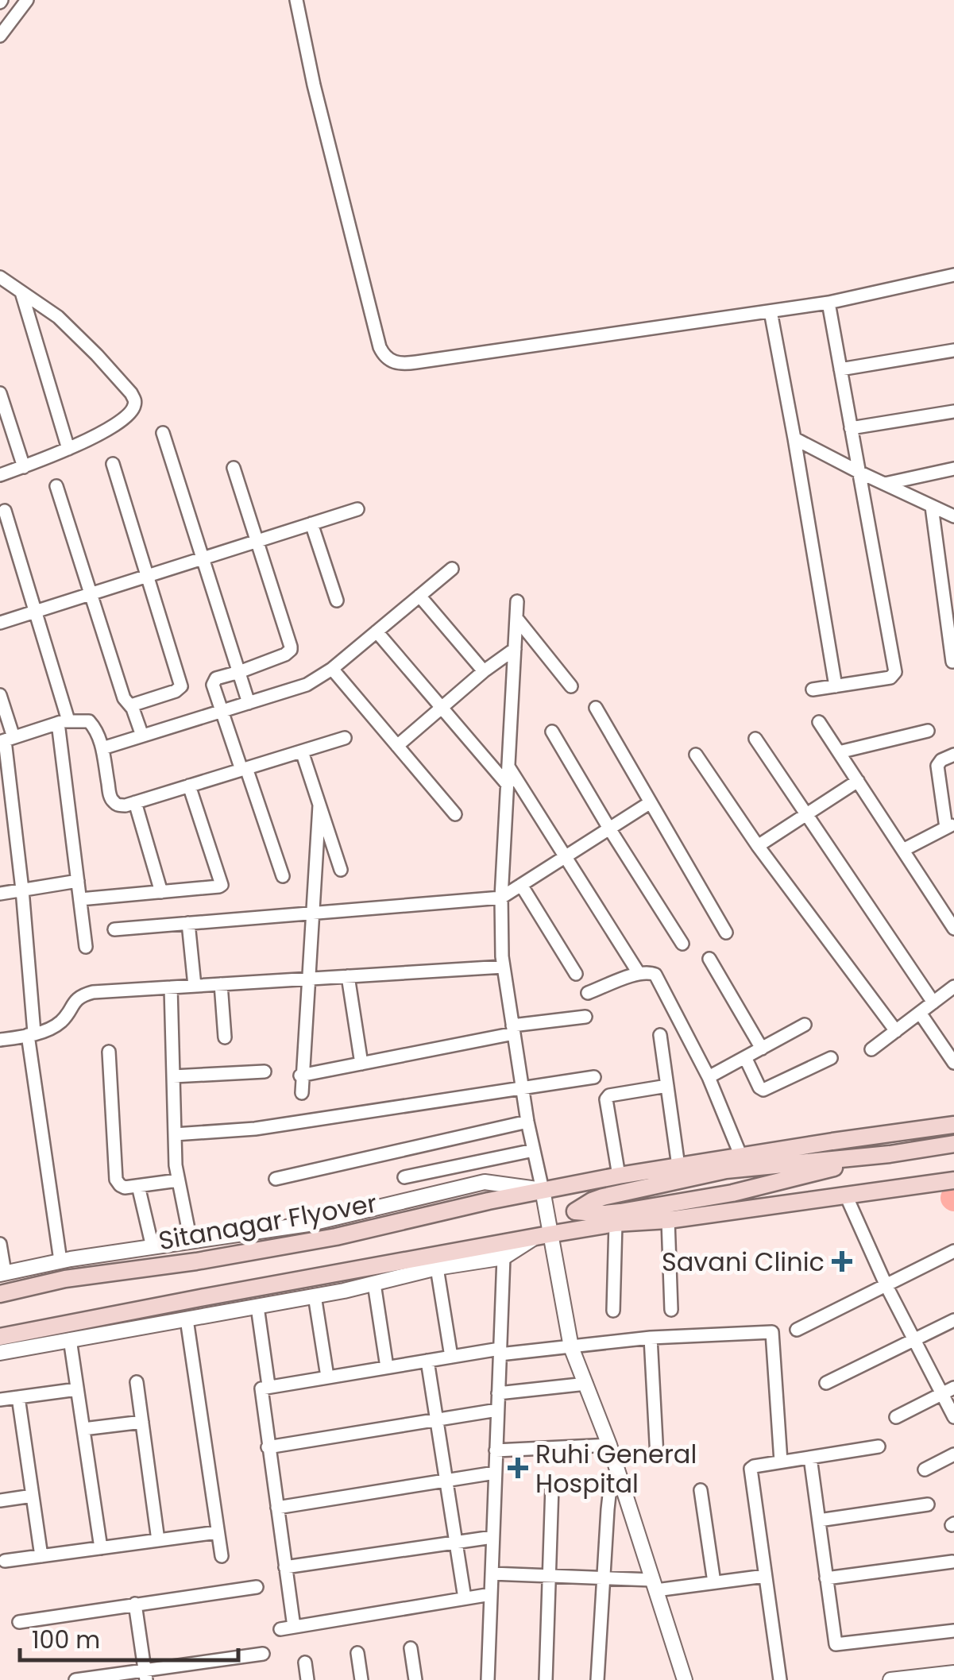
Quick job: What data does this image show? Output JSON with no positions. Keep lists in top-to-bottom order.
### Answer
{
  "streets": {
    "main road": ["Sitanagar Flyover"]
  },
  "places": {
    "health": ["Savani Clinic", "Ruhi General Hospital"]
  },
  "scale_bar": "100 m"
}
